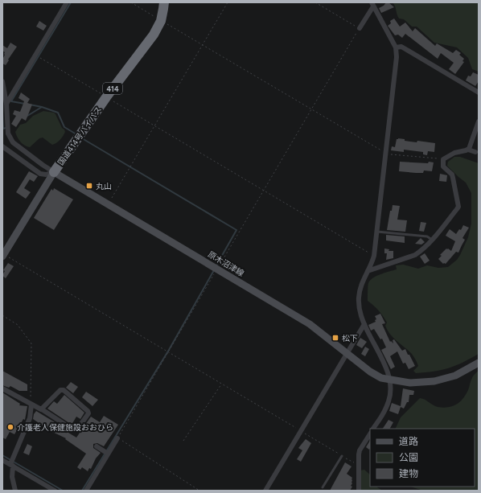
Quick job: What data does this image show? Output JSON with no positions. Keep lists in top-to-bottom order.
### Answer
{
  "streets": {
    "highway": ["414", "国道414号バイパス"],
    "main road": ["原木沼津線"]
  },
  "crossings": [
    ["国道414号バイパス", "原木沼津線"]
  ],
  "places": {
    "transit": ["丸山", "松下"],
    "other": ["介護老人保健施設おおひら"]
  },
  "legend": ["道路", "公園", "建物"]
}
